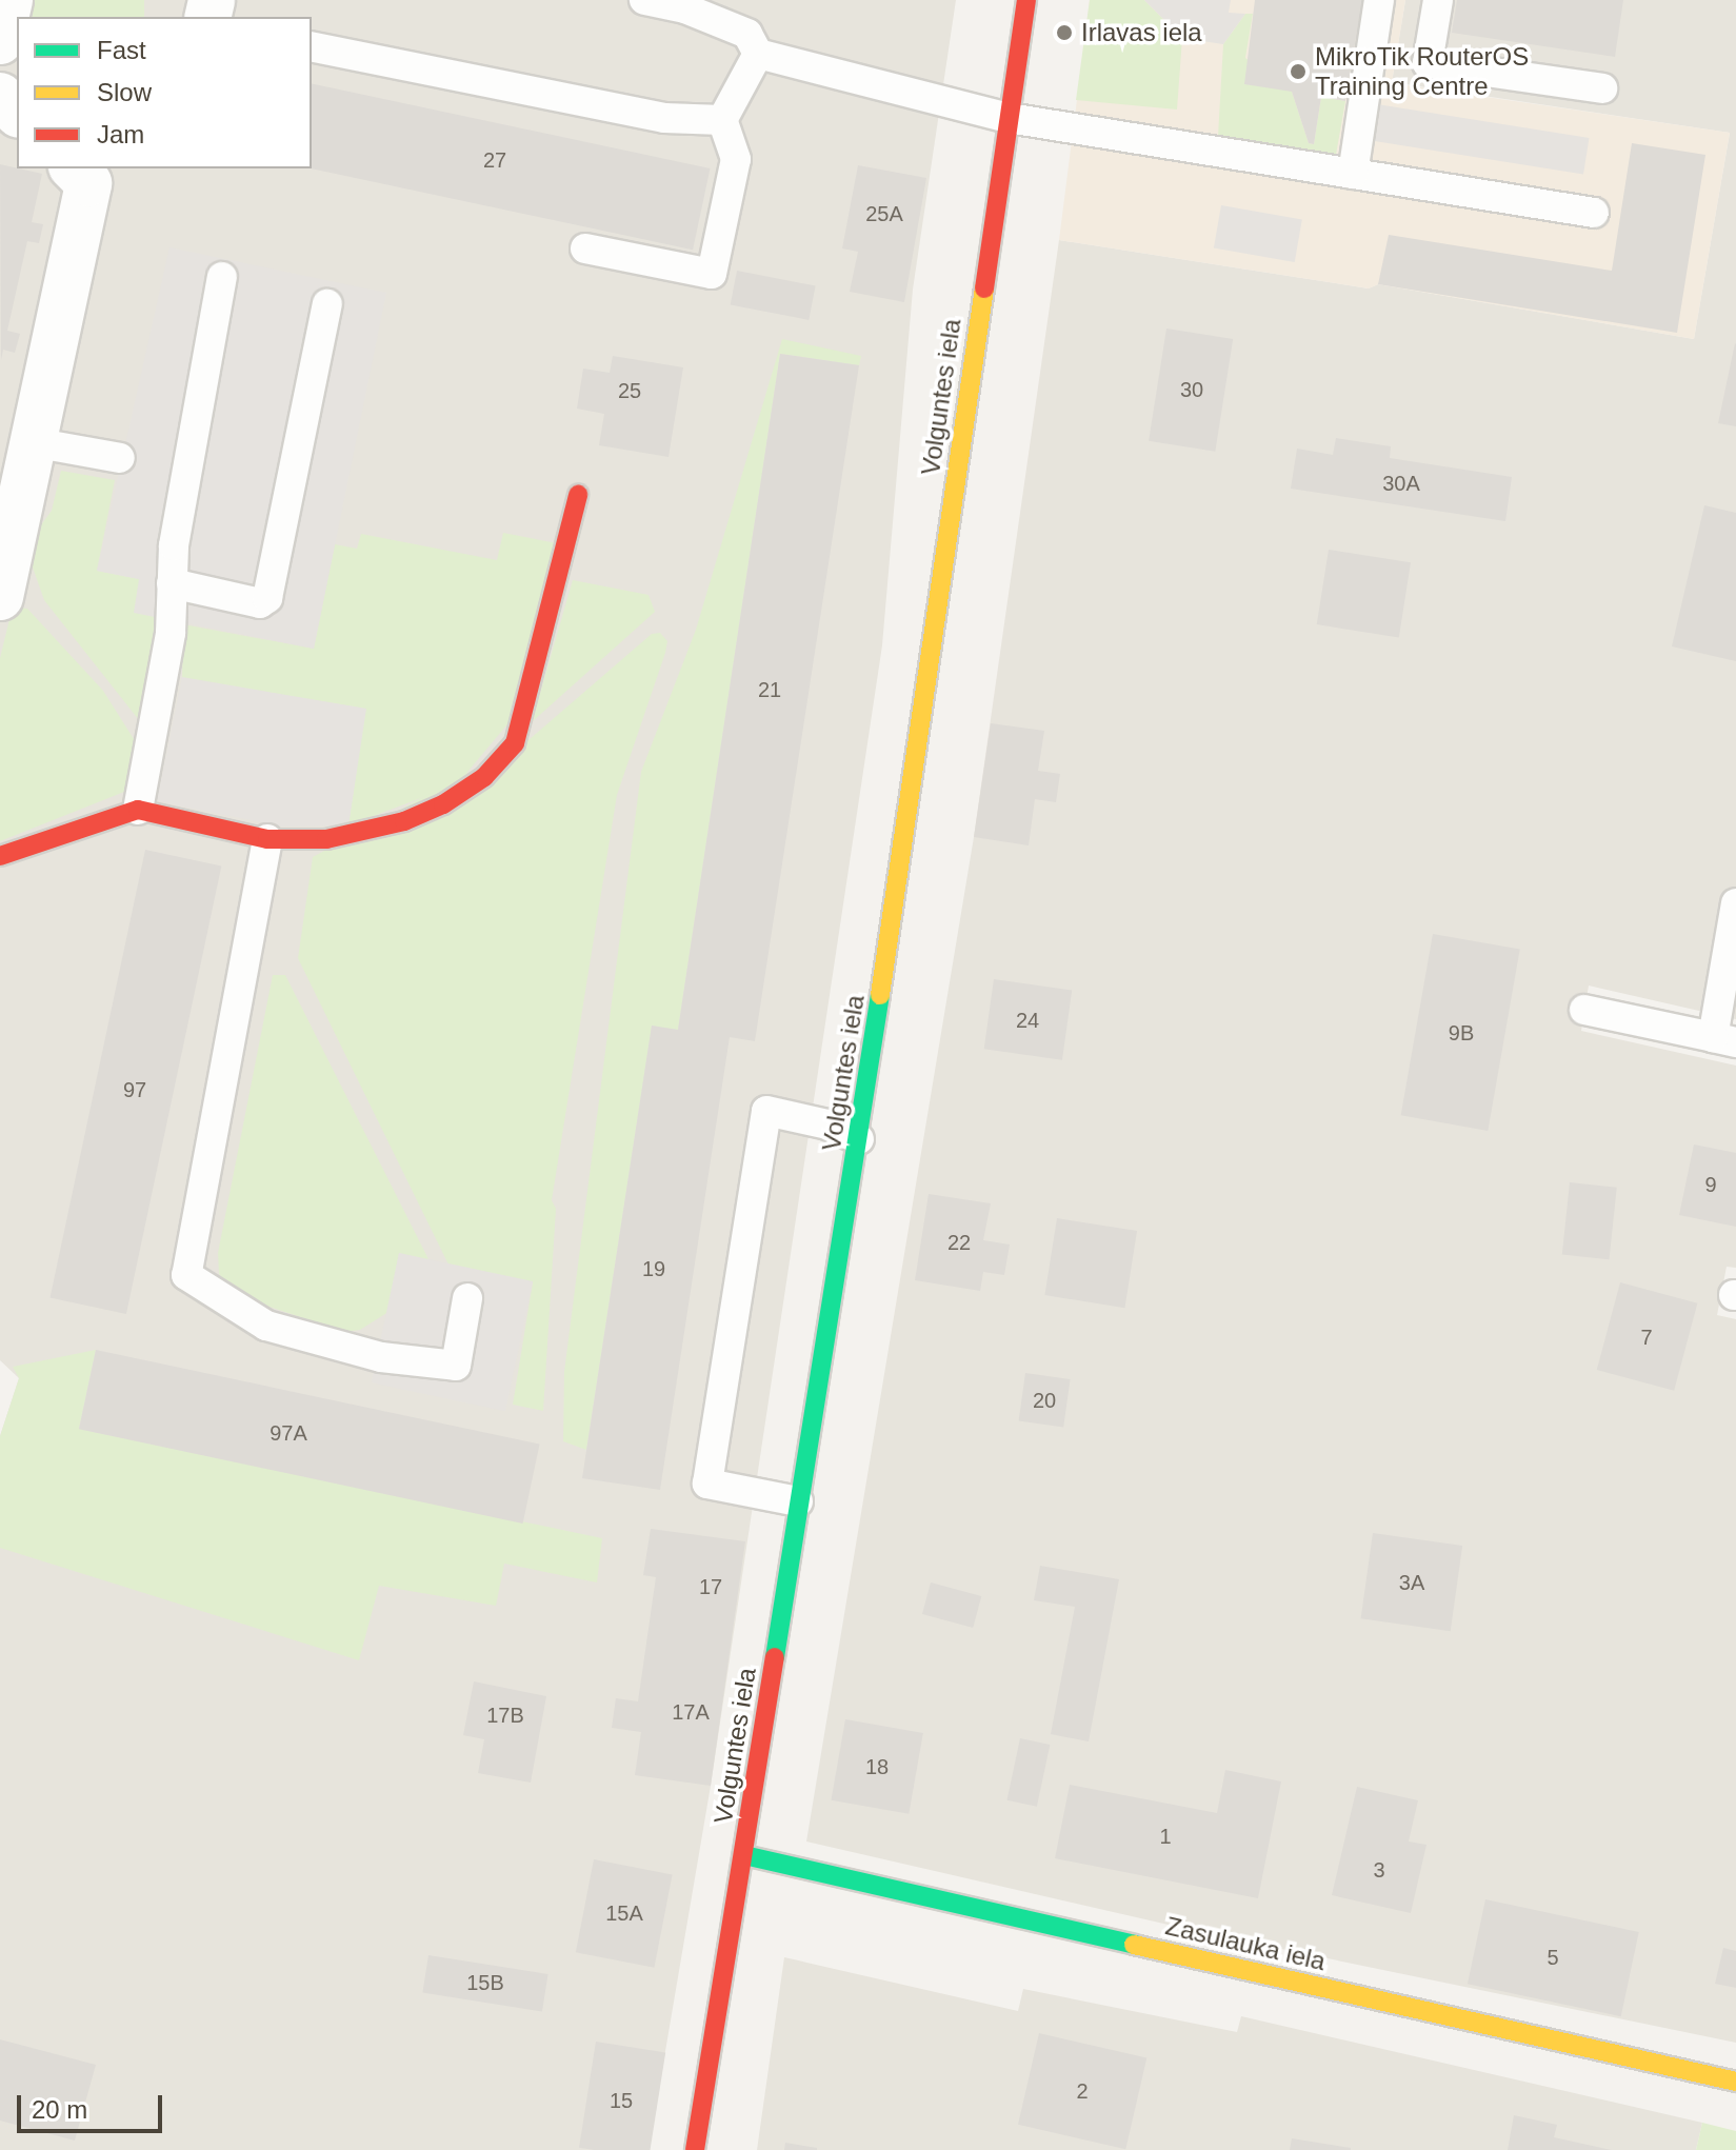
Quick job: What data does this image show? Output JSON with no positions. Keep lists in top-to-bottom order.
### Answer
{
  "streets": {
    "street": ["Volguntes iela", "Zasulauka iela"]
  },
  "crossings": [
    ["Volguntes iela", "Zasulauka iela"]
  ],
  "places": ["Irlavas iela", "MikroTik RouterOS Training Centre"],
  "house_numbers": [
    "27",
    "25A",
    "30",
    "25",
    "30A",
    "21",
    "24",
    "9B",
    "97",
    "9",
    "22",
    "19",
    "7",
    "20",
    "97A",
    "3A",
    "17",
    "17A",
    "17B",
    "18",
    "1",
    "3",
    "15A",
    "5",
    "15B",
    "2",
    "15"
  ],
  "legend": ["Fast", "Slow", "Jam"],
  "scale_bar": "20 m"
}
